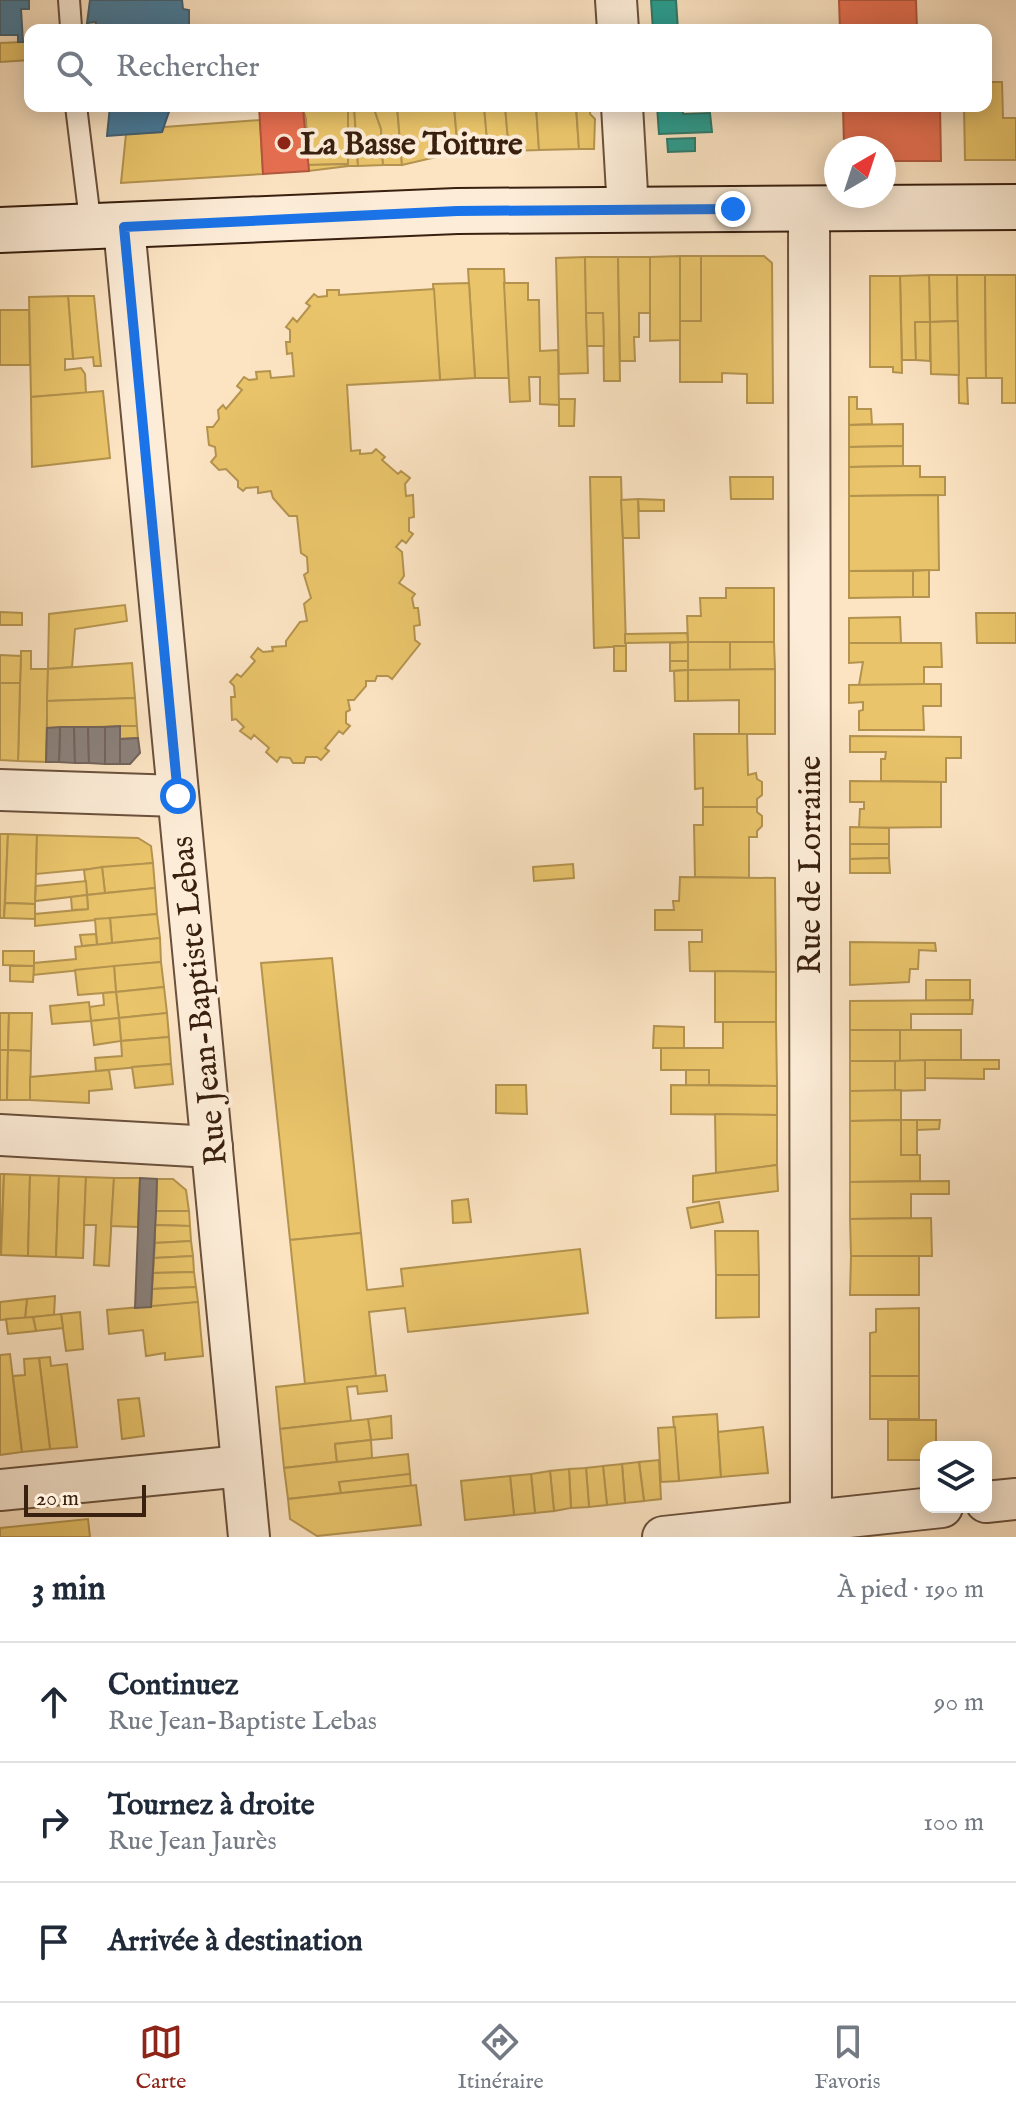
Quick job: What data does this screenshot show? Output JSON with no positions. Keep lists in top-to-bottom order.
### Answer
{
  "streets": {
    "street": ["Rue de Lorraine", "Rue Jean-Baptiste Lebas"]
  },
  "places": ["La Basse Toiture"],
  "scale_bar": "20 m",
  "north": "top right",
  "page": {
    "search": "Rechercher",
    "scale": "20 m",
    "heading": ["3 min", "À pied · 190 m"],
    "list": [
      ["Continuez", "Rue Jean-Baptiste Lebas", "90 m"],
      ["Tournez à droite", "Rue Jean Jaurès", "100 m"],
      "Arrivée à destination"
    ],
    "nav": ["Carte", "Itinéraire", "Favoris"]
  }
}
